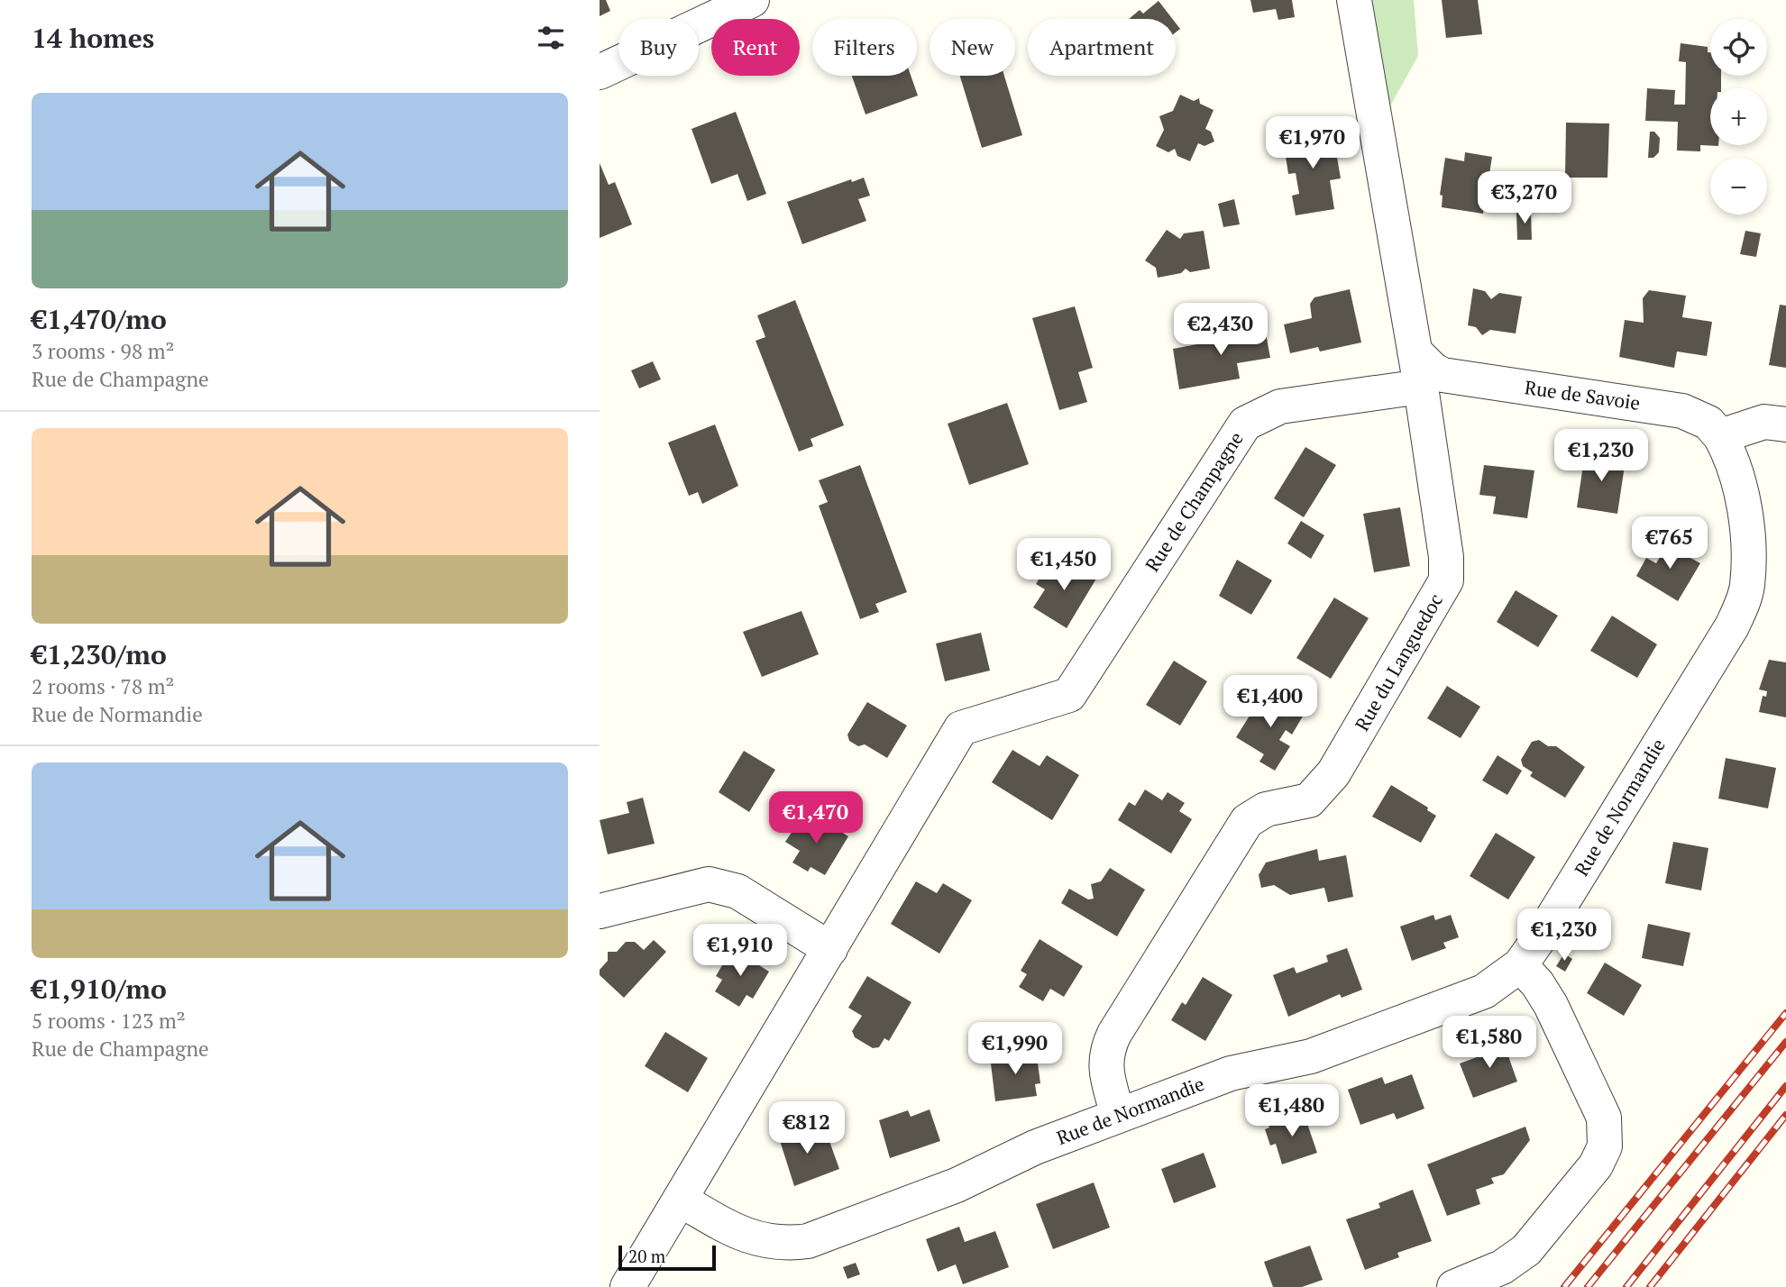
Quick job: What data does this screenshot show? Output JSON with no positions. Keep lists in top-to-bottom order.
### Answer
{
  "streets": {
    "street": [
      "Rue de Savoie",
      "Rue de Champagne",
      "Rue du Languedoc",
      "Rue de Normandie"
    ]
  },
  "crossings": [
    ["Rue de Savoie", "Rue du Languedoc"],
    ["Rue de Savoie", "Rue de Normandie"],
    ["Rue de Champagne", "Rue du Languedoc"],
    ["Rue de Champagne", "Rue de Normandie"],
    ["Rue du Languedoc", "Rue de Normandie"]
  ],
  "scale_bar": "20 m",
  "page": {
    "heading": "14 homes",
    "map_buttons": ["+", "−"],
    "chip": [
      "Buy",
      "Rent",
      "Filters",
      "New",
      "Apartment"
    ],
    "list": [
      {
        "name": "€1,470/mo",
        "note": "3 rooms · 98 m² · Rue de Champagne"
      },
      {
        "name": "€1,230/mo",
        "note": "2 rooms · 78 m² · Rue de Normandie"
      },
      {
        "name": "€1,910/mo",
        "note": "5 rooms · 123 m² · Rue de Champagne"
      }
    ],
    "price": [
      "€1,970",
      "€3,270",
      "€2,430",
      "€1,230",
      "€765",
      "€1,450",
      "€1,400",
      "€1,470",
      "€1,230",
      "€1,910",
      "€1,580",
      "€1,990",
      "€1,480",
      "€812"
    ],
    "scale": "20 m"
  }
}
